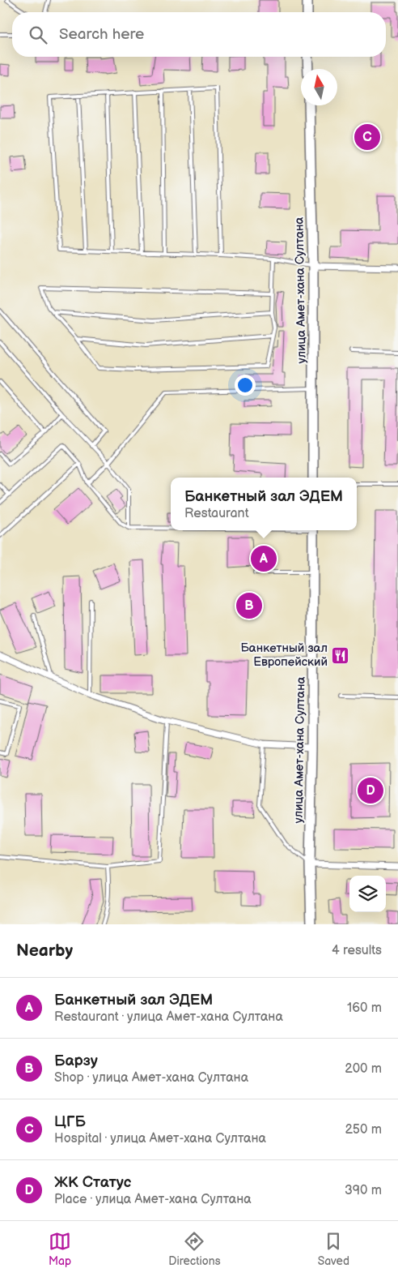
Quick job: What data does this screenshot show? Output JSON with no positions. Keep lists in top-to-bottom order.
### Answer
{
  "streets": {
    "main road": ["улица Амет-хана Султана"]
  },
  "places": {
    "restaurant": ["Банкетный зал Европейский"]
  },
  "north": "top",
  "page": {
    "search": "Search here",
    "pins": [
      "C",
      "A",
      "B",
      "D"
    ],
    "popup": ["Банкетный зал ЭДЕМ", "Restaurant"],
    "heading": ["Nearby", "4 results"],
    "list": [
      {
        "mark": "A",
        "name": "Банкетный зал ЭДЕМ",
        "note": "Restaurant · улица Амет-хана Султана",
        "value": "160 m"
      },
      {
        "mark": "B",
        "name": "Барзу",
        "note": "Shop · улица Амет-хана Султана",
        "value": "200 m"
      },
      {
        "mark": "C",
        "name": "ЦГБ",
        "note": "Hospital · улица Амет-хана Султана",
        "value": "250 m"
      },
      {
        "mark": "D",
        "name": "ЖК Статус",
        "note": "Place · улица Амет-хана Султана",
        "value": "390 m"
      }
    ],
    "nav": ["Map", "Directions", "Saved"]
  }
}
